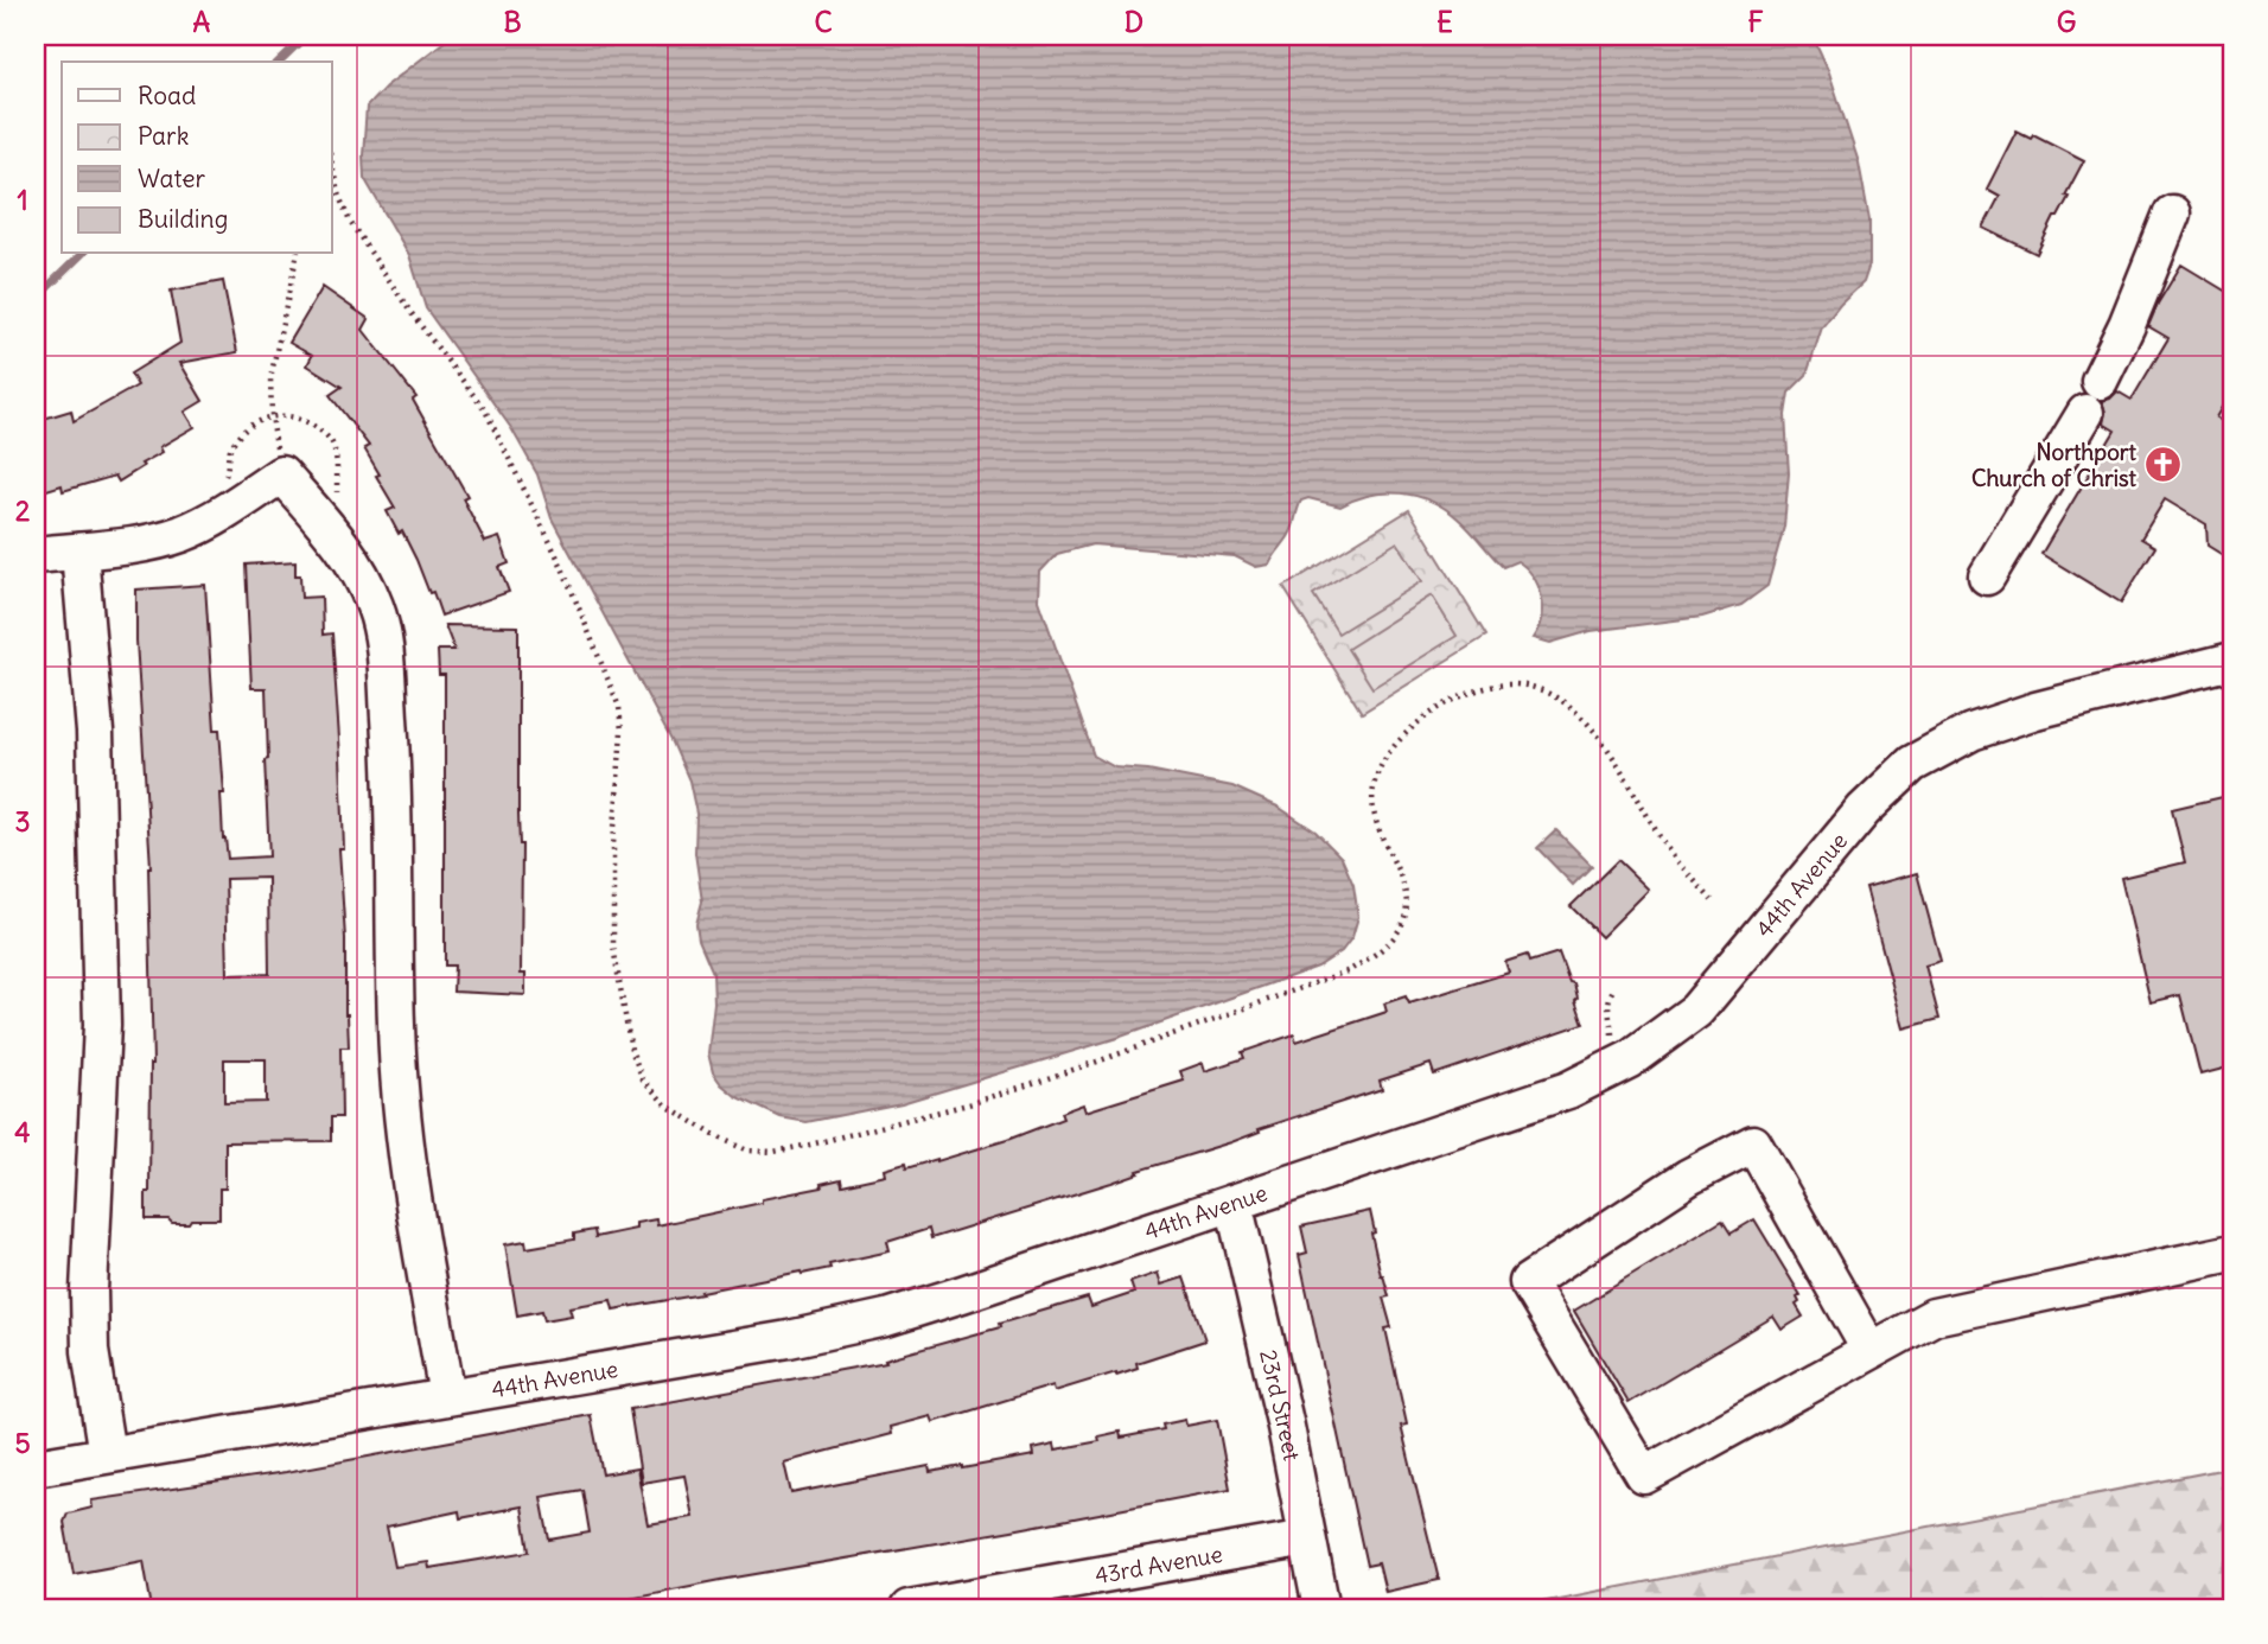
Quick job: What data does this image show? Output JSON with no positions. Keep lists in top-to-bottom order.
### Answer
{
  "streets": {
    "street": ["44th Avenue", "23rd Street", "43rd Avenue"]
  },
  "crossings": [
    ["44th Avenue", "23rd Street"],
    ["23rd Street", "43rd Avenue"]
  ],
  "places": {
    "church": ["Northport Church of Christ"]
  },
  "legend": [
    "Road",
    "Park",
    "Water",
    "Building"
  ],
  "grid": {
    "columns": [
      "A",
      "B",
      "C",
      "D",
      "E",
      "F",
      "G"
    ],
    "rows": [
      "1",
      "2",
      "3",
      "4",
      "5"
    ]
  }
}
